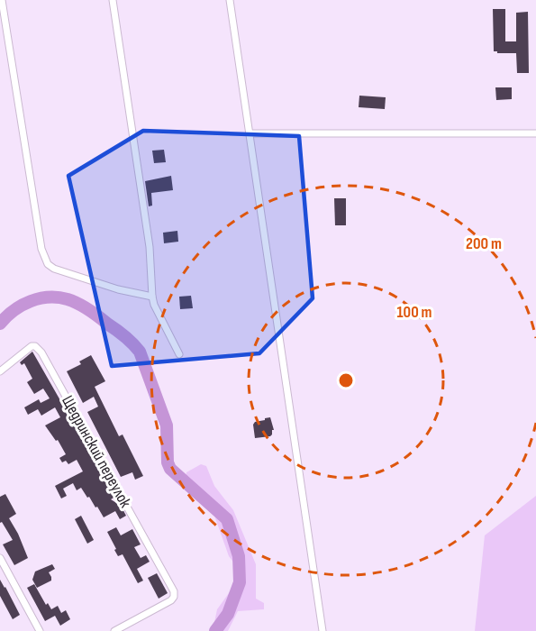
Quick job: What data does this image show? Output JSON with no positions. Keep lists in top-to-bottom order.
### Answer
{
  "streets": {
    "street": ["Щедринский переулок"]
  },
  "rings": ["200 m", "100 m"]
}
